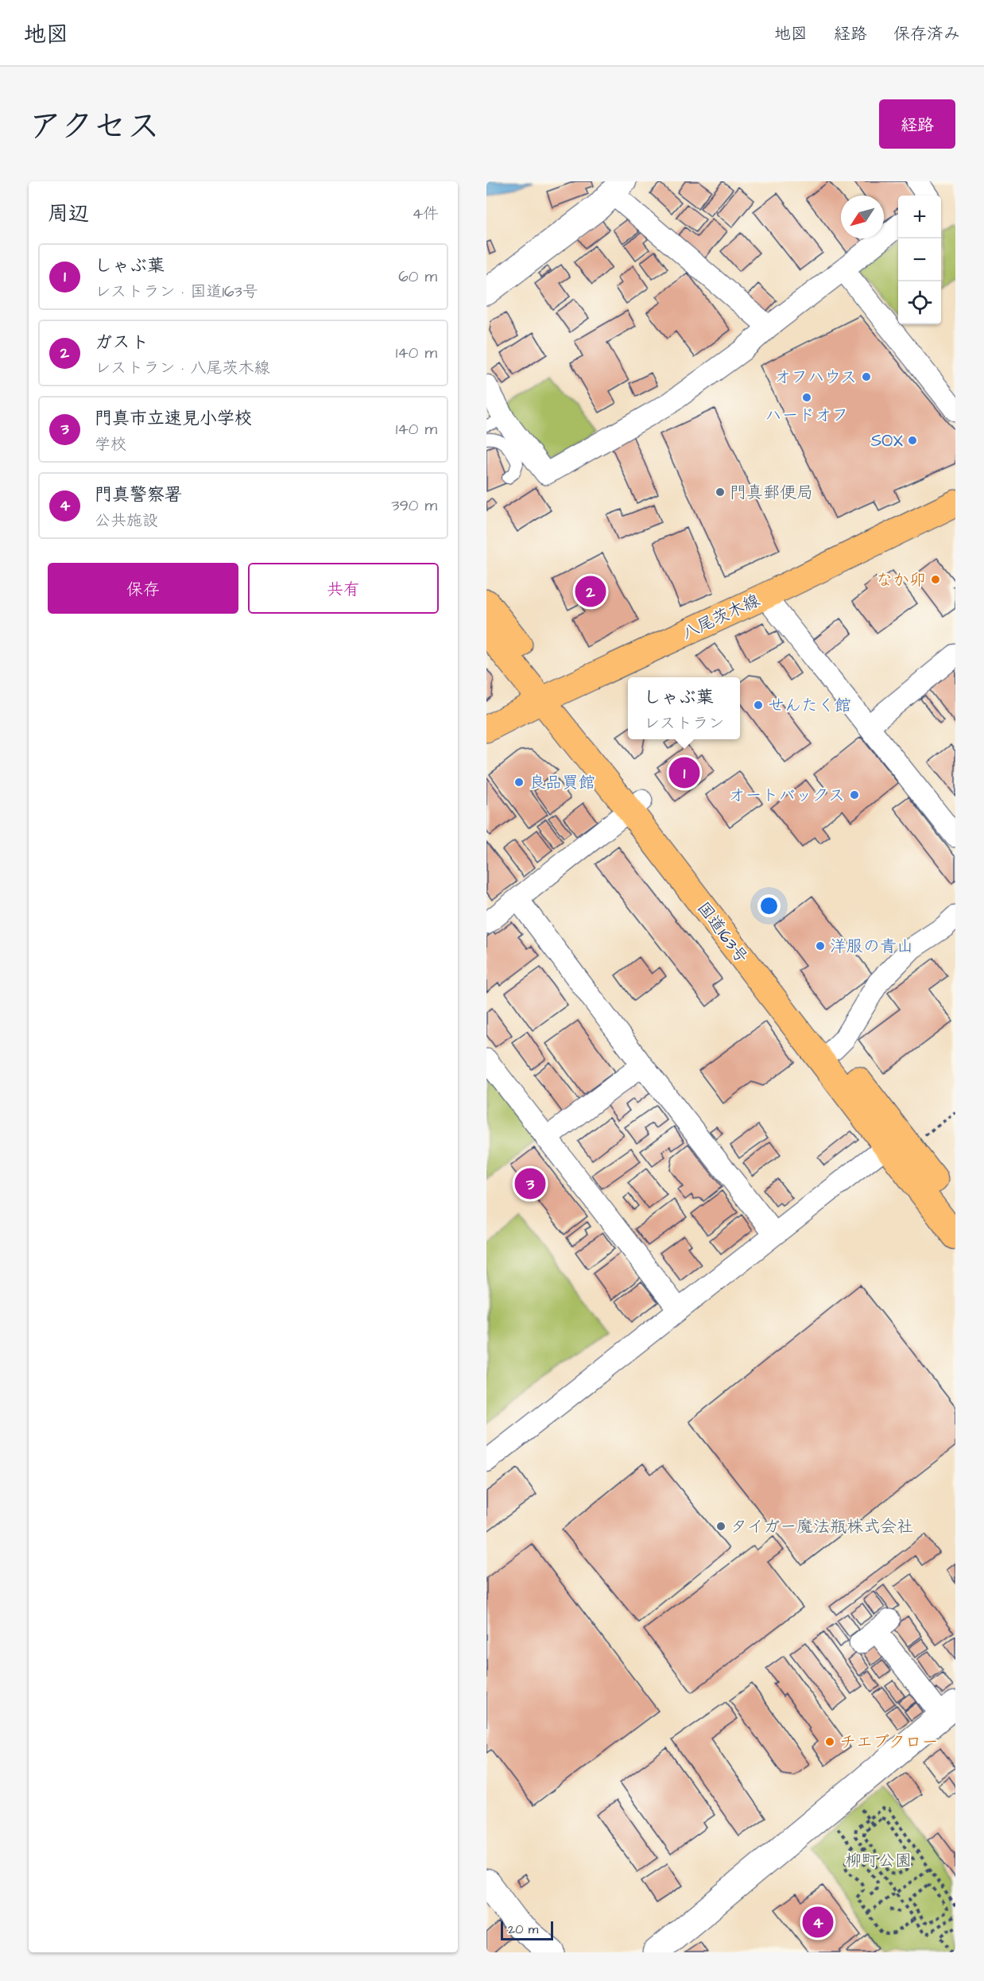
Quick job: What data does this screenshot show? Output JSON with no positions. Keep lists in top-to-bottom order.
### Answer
{
  "streets": {
    "main road": ["八尾茨木線", "国道163号"]
  },
  "crossings": [
    ["八尾茨木線", "国道163号"]
  ],
  "parks": ["柳町公園"],
  "places": [
    "オフハウス",
    "ハードオフ",
    "SOX",
    "門真郵便局",
    "なか卯",
    "せんたく館",
    "良品買館",
    "オートバックス",
    "洋服の青山",
    "タイガー魔法瓶株式会社",
    "チエブクロー"
  ],
  "scale_bar": "20 m",
  "north": "bottom left",
  "page": {
    "header": "地図",
    "nav": ["地図", "経路", "保存済み"],
    "title": "アクセス",
    "buttons": [
      "経路",
      ["保存", "共有"]
    ],
    "heading": ["周辺", "4件"],
    "map_buttons": ["+", "−"],
    "list": [
      {
        "mark": "1",
        "name": "しゃぶ葉",
        "note": "レストラン · 国道163号",
        "value": "60 m"
      },
      {
        "mark": "2",
        "name": "ガスト",
        "note": "レストラン · 八尾茨木線",
        "value": "140 m"
      },
      {
        "mark": "3",
        "name": "門真市立速見小学校",
        "note": "学校",
        "value": "140 m"
      },
      {
        "mark": "4",
        "name": "門真警察署",
        "note": "公共施設",
        "value": "390 m"
      }
    ],
    "pins": [
      "2",
      "1",
      "3",
      "4"
    ],
    "popup": ["しゃぶ葉", "レストラン"],
    "scale": "20 m"
  }
}
